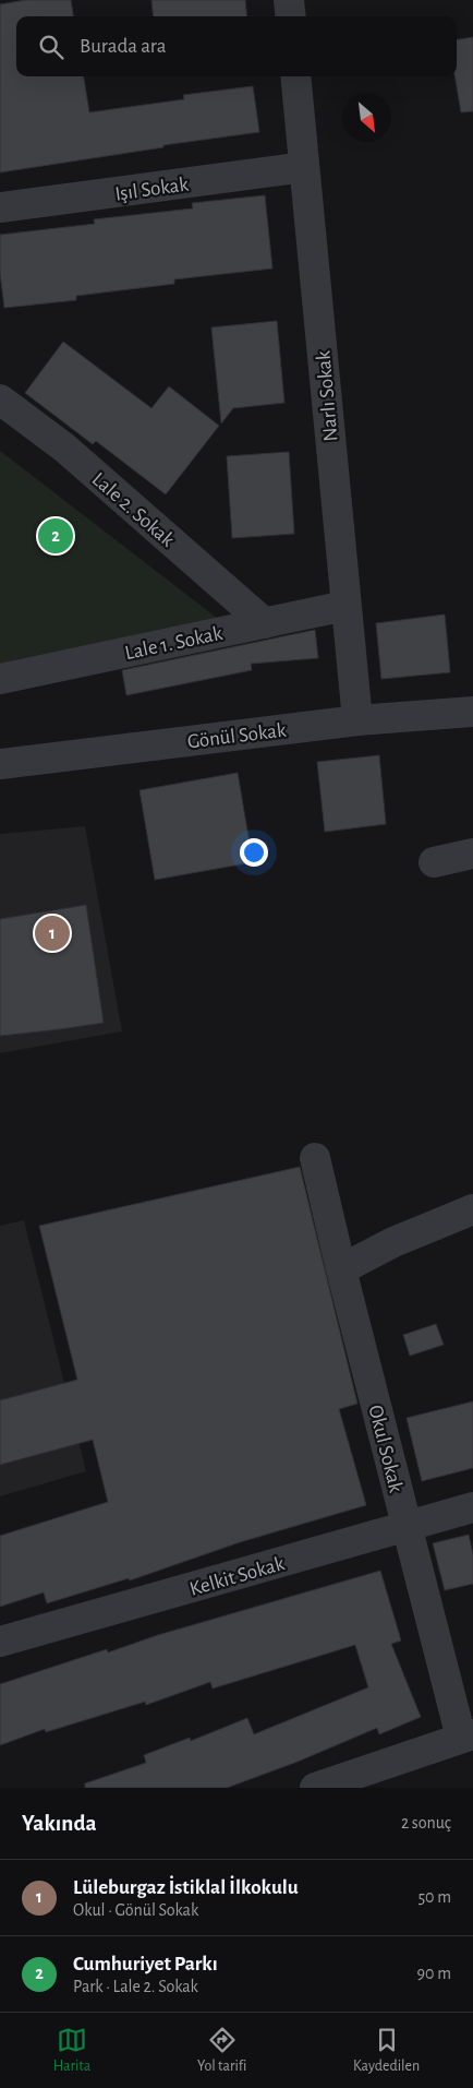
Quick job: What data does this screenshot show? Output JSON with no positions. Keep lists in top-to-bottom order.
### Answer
{
  "streets": {
    "street": [
      "Işıl Sokak",
      "Narlı Sokak",
      "Lale 2. Sokak",
      "Lale 1. Sokak",
      "Gönül Sokak",
      "Okul Sokak",
      "Kelkit Sokak"
    ]
  },
  "crossings": [
    ["Işıl Sokak", "Narlı Sokak"],
    ["Narlı Sokak", "Lale 1. Sokak"],
    ["Narlı Sokak", "Gönül Sokak"],
    ["Lale 2. Sokak", "Lale 1. Sokak"],
    ["Okul Sokak", "Kelkit Sokak"]
  ],
  "north": "bottom right",
  "page": {
    "search": "Burada ara",
    "pins": ["2", "1"],
    "heading": ["Yakında", "2 sonuç"],
    "list": [
      {
        "mark": "1",
        "name": "Lüleburgaz İstiklal İlkokulu",
        "note": "Okul · Gönül Sokak",
        "value": "50 m"
      },
      {
        "mark": "2",
        "name": "Cumhuriyet Parkı",
        "note": "Park · Lale 2. Sokak",
        "value": "90 m"
      }
    ],
    "nav": ["Harita", "Yol tarifi", "Kaydedilen"]
  }
}
